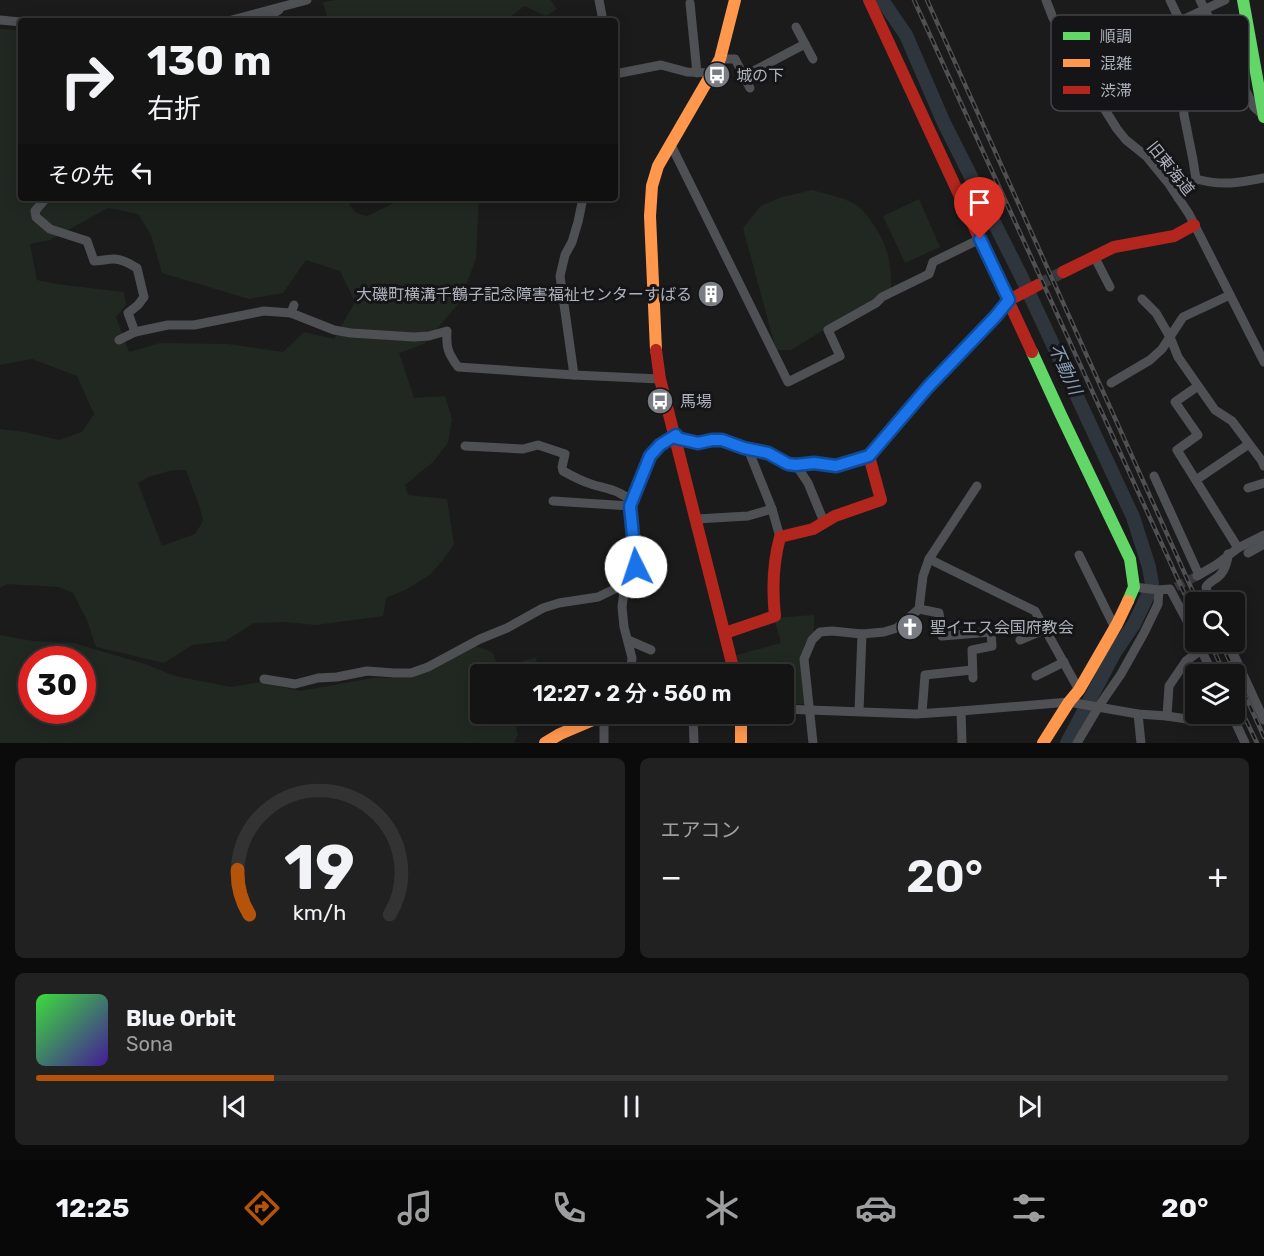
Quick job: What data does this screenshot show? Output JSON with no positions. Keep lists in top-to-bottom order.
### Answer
{
  "streets": {
    "street": ["旧東海道"]
  },
  "water": ["不動川"],
  "places": {
    "bus stop": ["城の下", "馬場"],
    "building": ["大磯町横溝千鶴子記念障害福祉センターすばる"],
    "church": ["聖イエス会国府教会"]
  },
  "legend": ["順調", "混雑", "渋滞"],
  "page": {
    "turn": ["130 m", "右折"],
    "then": "その先",
    "limit": "30",
    "trip": "12:27 · 2 分 · 560 m",
    "tile": "エアコン",
    "heat": ["−", "20°", "+"],
    "song": ["Blue Orbit", "Sona"],
    "tabs": ["12:25", "20°"],
    "gauge": ["19", "km/h"]
  }
}
